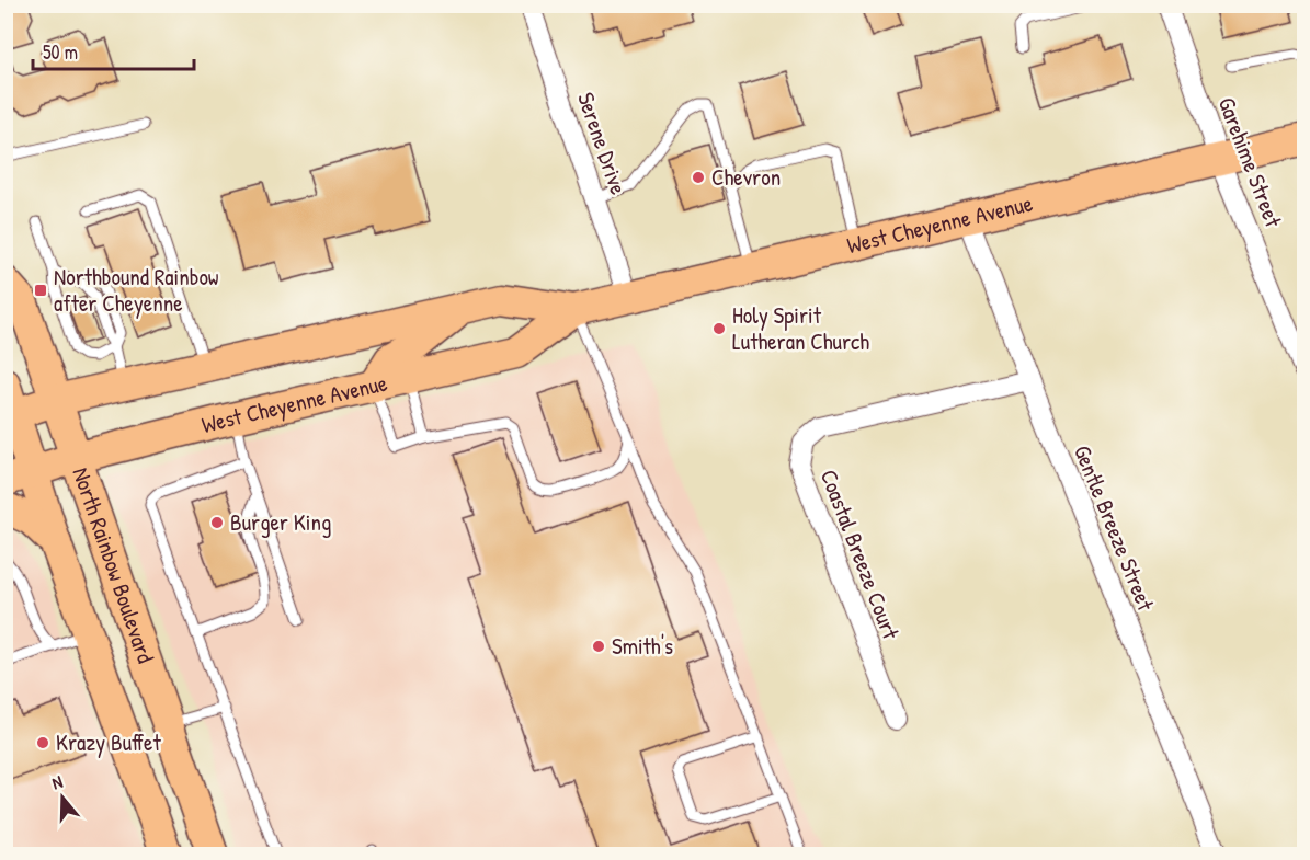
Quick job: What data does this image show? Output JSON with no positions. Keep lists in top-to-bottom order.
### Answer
{
  "streets": {
    "main road": ["West Cheyenne Avenue", "North Rainbow Boulevard"],
    "street": [
      "Serene Drive",
      "Garehime Street",
      "Gentle Breeze Street",
      "Coastal Breeze Court"
    ]
  },
  "crossings": [
    ["Serene Drive", "West Cheyenne Avenue"],
    ["Garehime Street", "West Cheyenne Avenue"],
    ["West Cheyenne Avenue", "Gentle Breeze Street"],
    ["West Cheyenne Avenue", "North Rainbow Boulevard"],
    ["Gentle Breeze Street", "Coastal Breeze Court"]
  ],
  "places": {
    "other": [
      "Chevron",
      "Holy Spirit Lutheran Church",
      "Burger King",
      "Smith's",
      "Krazy Buffet"
    ],
    "transit": ["Northbound Rainbow after Cheyenne"]
  },
  "scale_bar": "50 m",
  "north": "top"
}
